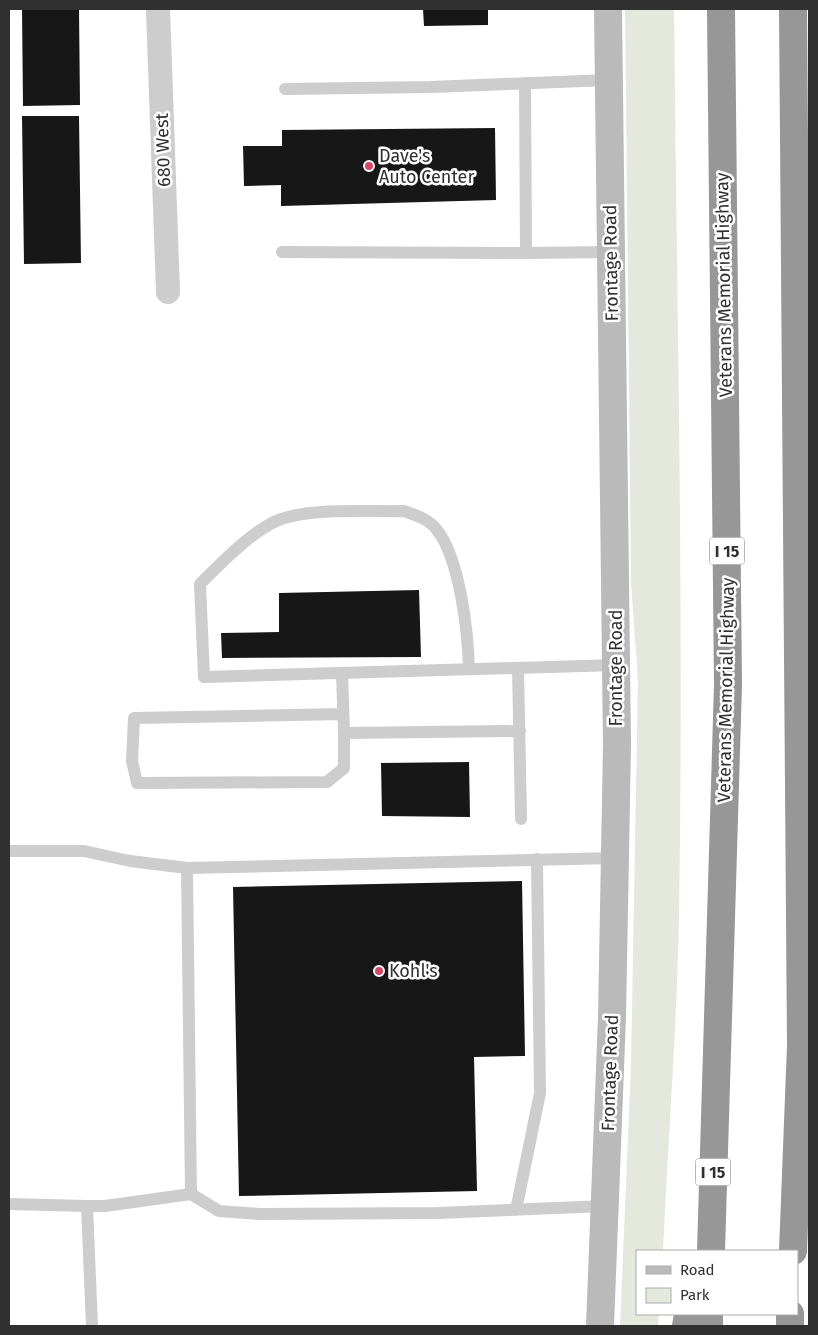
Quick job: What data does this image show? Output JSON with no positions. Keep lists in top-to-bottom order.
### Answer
{
  "streets": {
    "highway": ["Veterans Memorial Highway", "I 15"],
    "street": ["680 West", "Frontage Road"]
  },
  "places": ["Dave's Auto Center", "Kohl's"],
  "legend": ["Road", "Park"]
}
